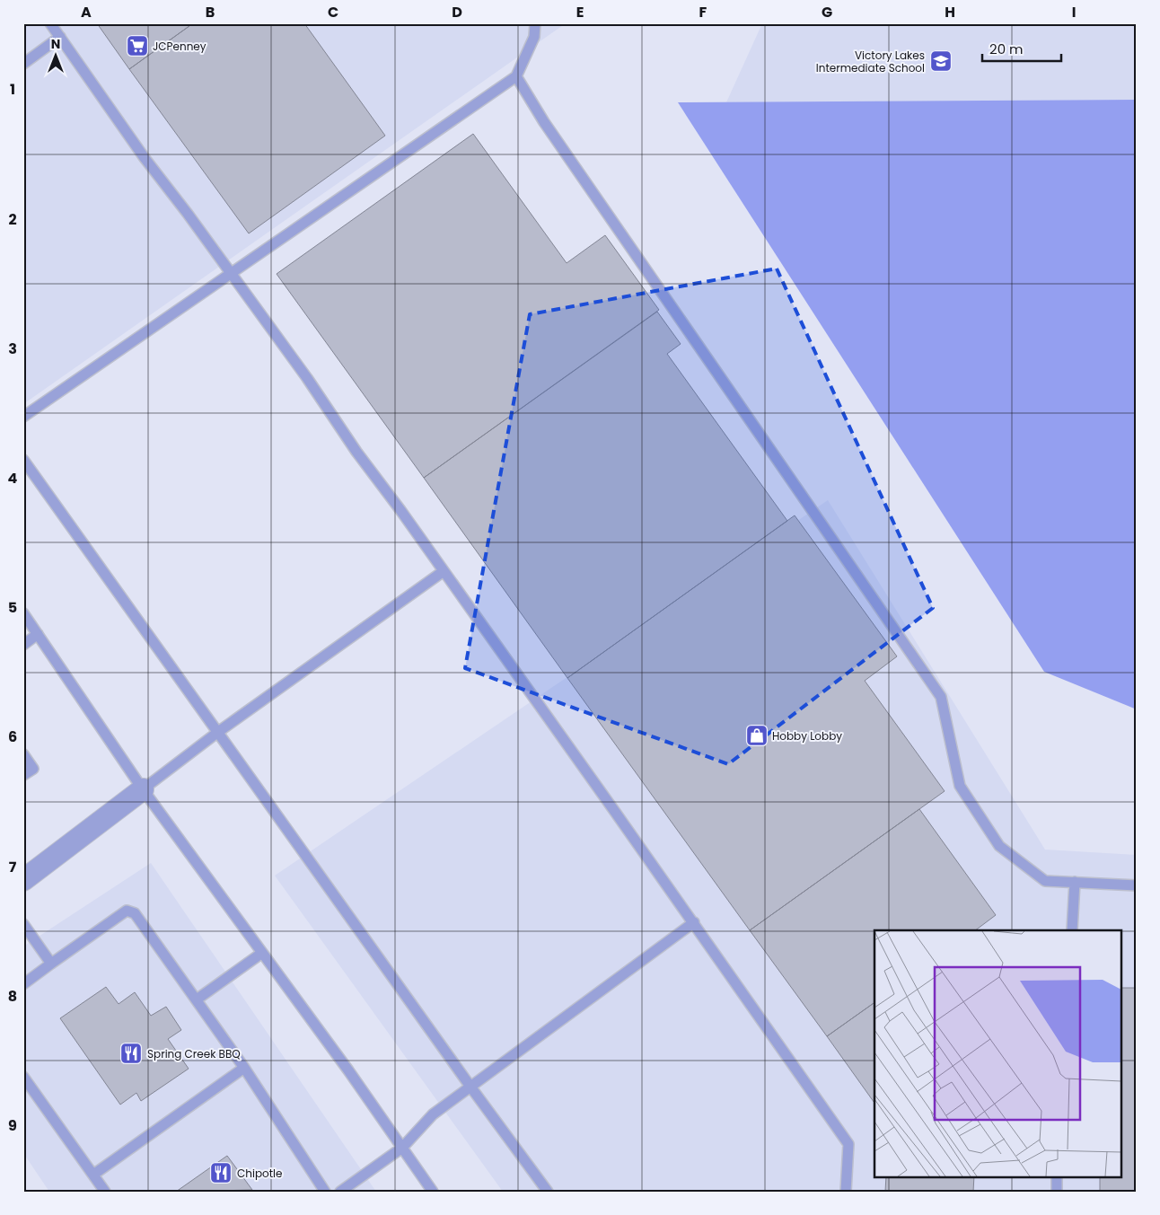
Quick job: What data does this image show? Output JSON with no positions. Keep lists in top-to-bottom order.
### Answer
{
  "places": {
    "supermarket": ["JCPenney"],
    "school or university": ["Victory Lakes Intermediate School"],
    "shop": ["Hobby Lobby"],
    "restaurant": ["Spring Creek BBQ", "Chipotle"]
  },
  "scale_bar": "20 m",
  "north": "top",
  "grid": {
    "columns": [
      "A",
      "B",
      "C",
      "D",
      "E",
      "F",
      "G",
      "H",
      "I"
    ],
    "rows": [
      "1",
      "2",
      "3",
      "4",
      "5",
      "6",
      "7",
      "8",
      "9"
    ]
  }
}
